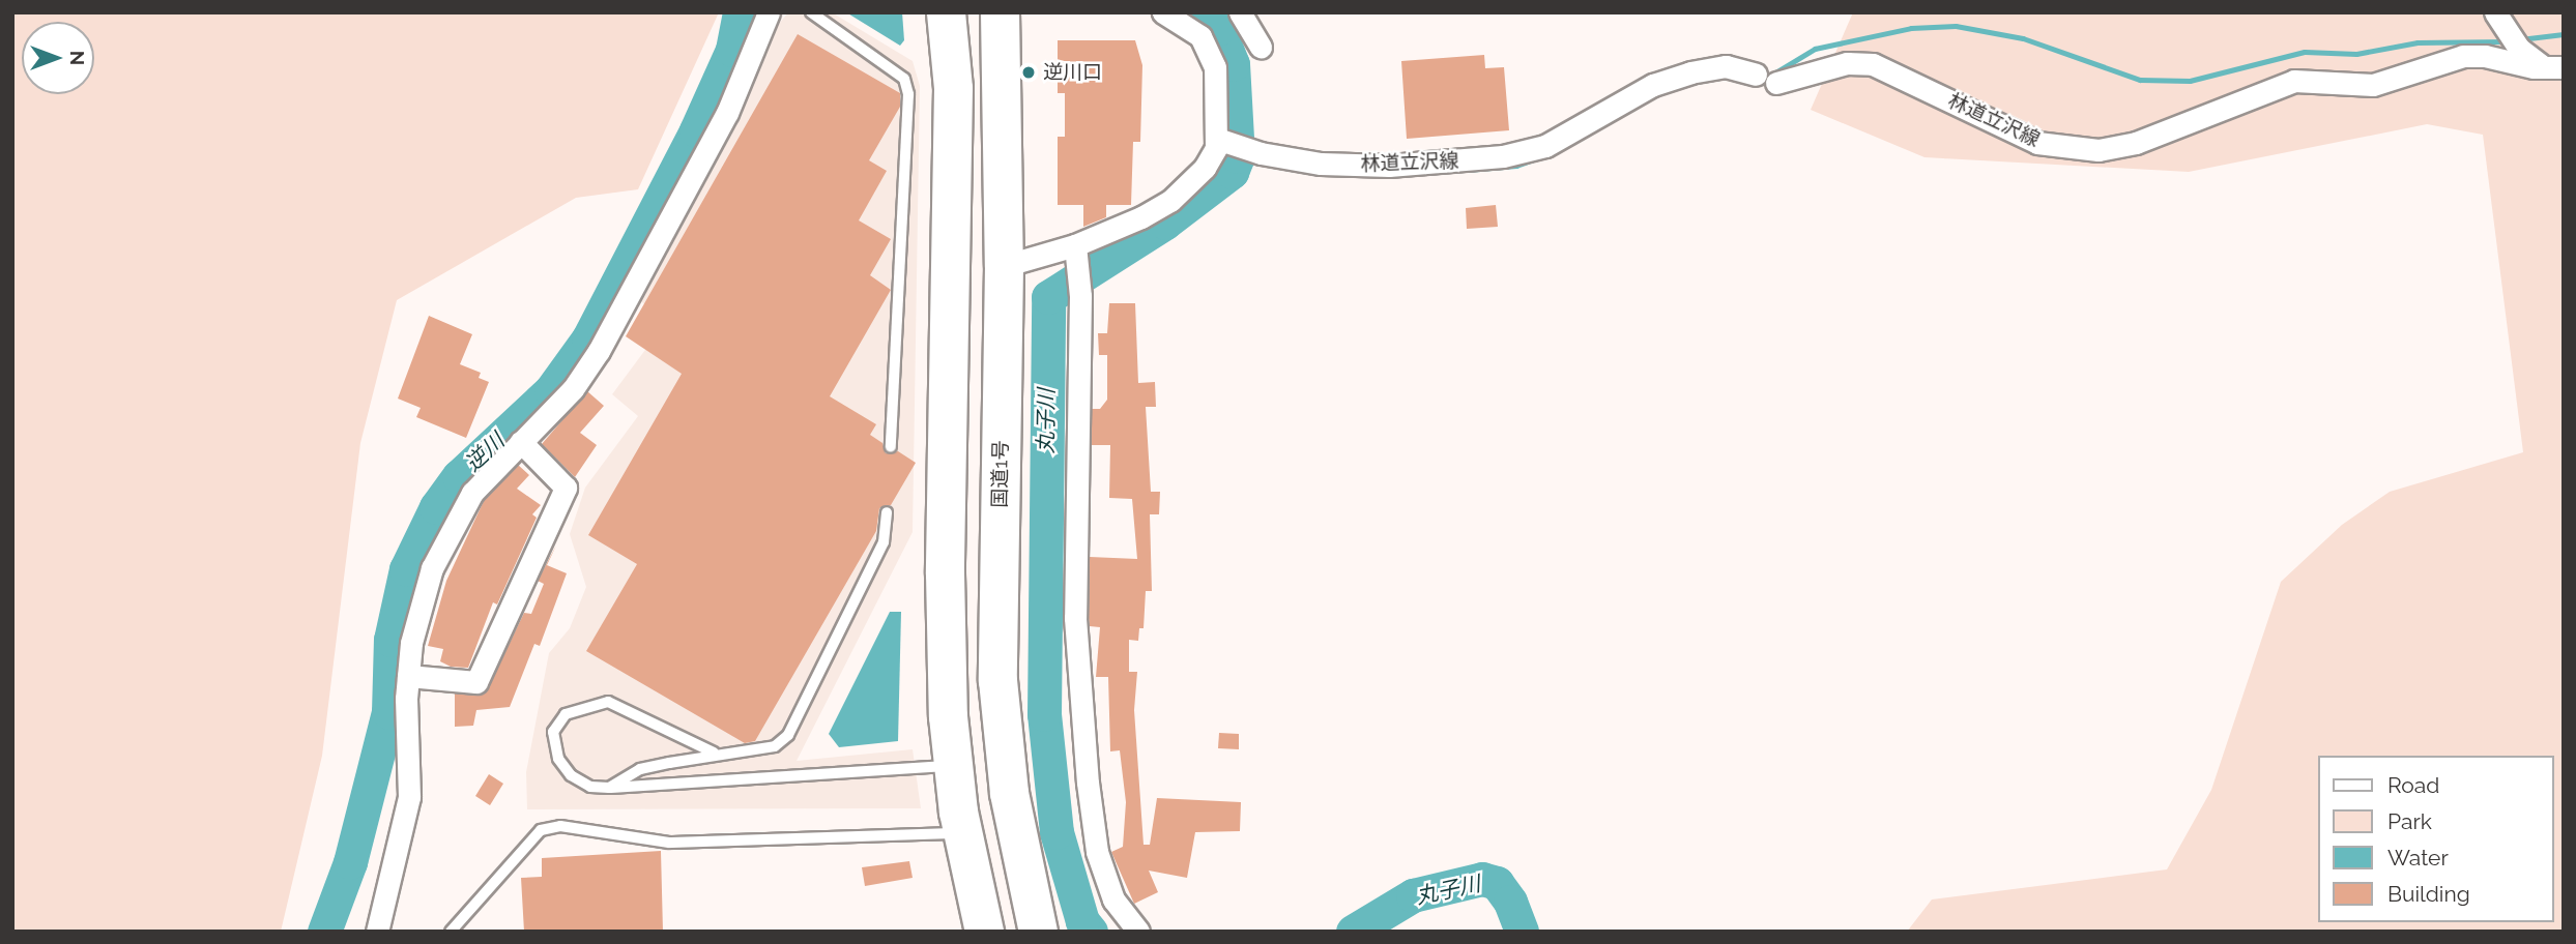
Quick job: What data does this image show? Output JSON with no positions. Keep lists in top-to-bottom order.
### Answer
{
  "streets": {
    "highway": ["国道1号"],
    "street": ["林道立沢線"]
  },
  "water": ["丸子川", "逆川"],
  "places": ["逆川口"],
  "legend": [
    "Road",
    "Park",
    "Water",
    "Building"
  ],
  "north": "right"
}
